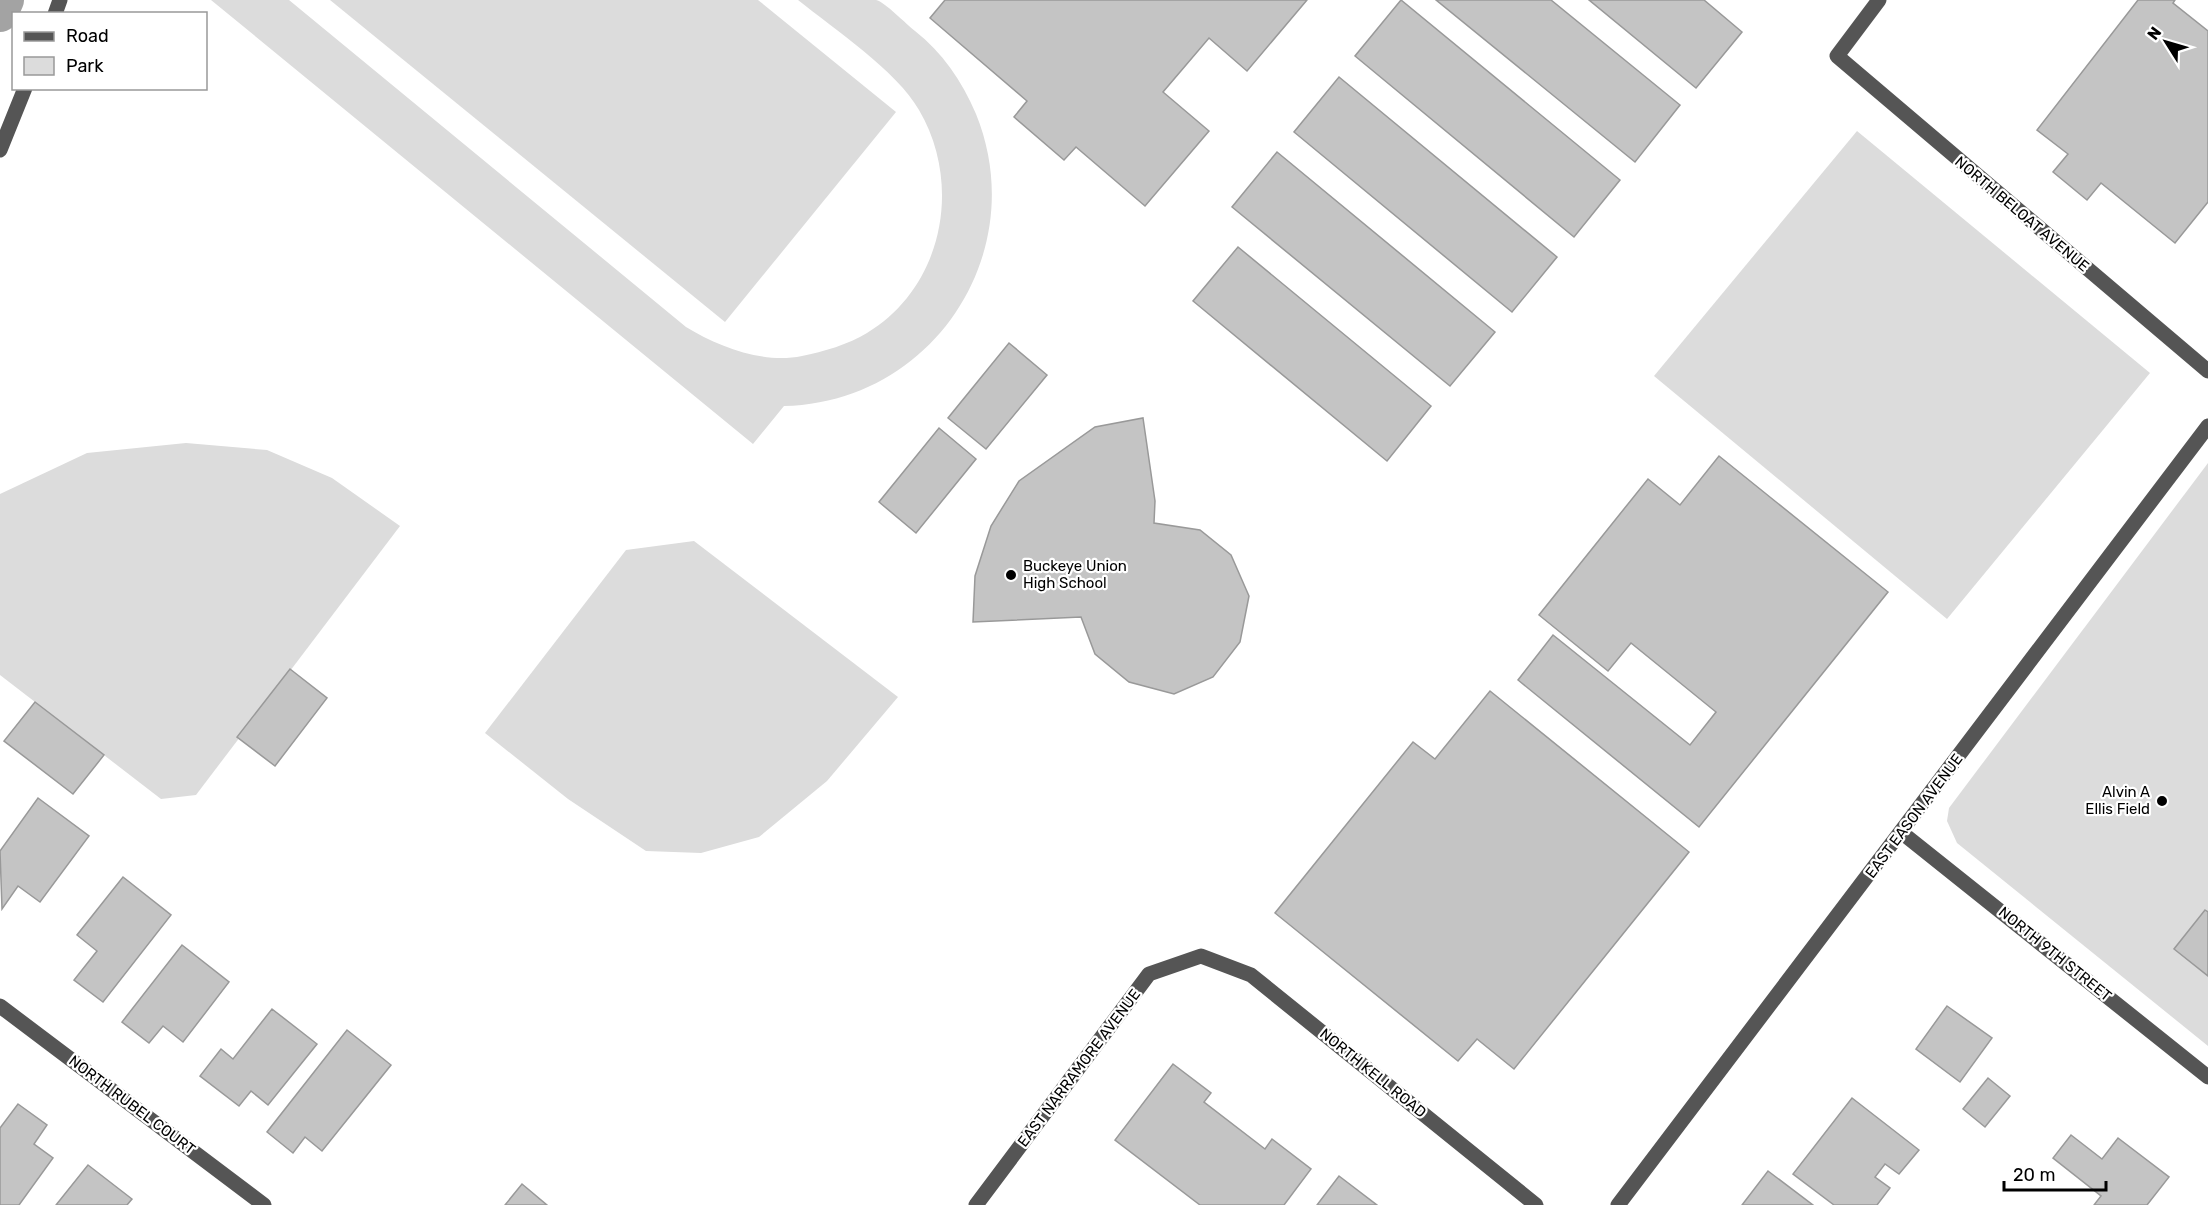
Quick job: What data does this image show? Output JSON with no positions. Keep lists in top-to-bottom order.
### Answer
{
  "streets": {
    "street": [
      "NORTH BELOAT AVENUE",
      "EAST EASON AVENUE",
      "NORTH 9TH STREET",
      "EAST NARRAMORE AVENUE",
      "NORTH KELL ROAD",
      "NORTH RUBEL COURT"
    ]
  },
  "crossings": [
    ["EAST EASON AVENUE", "NORTH 9TH STREET"],
    ["EAST NARRAMORE AVENUE", "NORTH KELL ROAD"]
  ],
  "places": ["Buckeye Union High School", "Alvin A Ellis Field"],
  "legend": ["Road", "Park"],
  "scale_bar": "20 m",
  "north": "top left"
}
